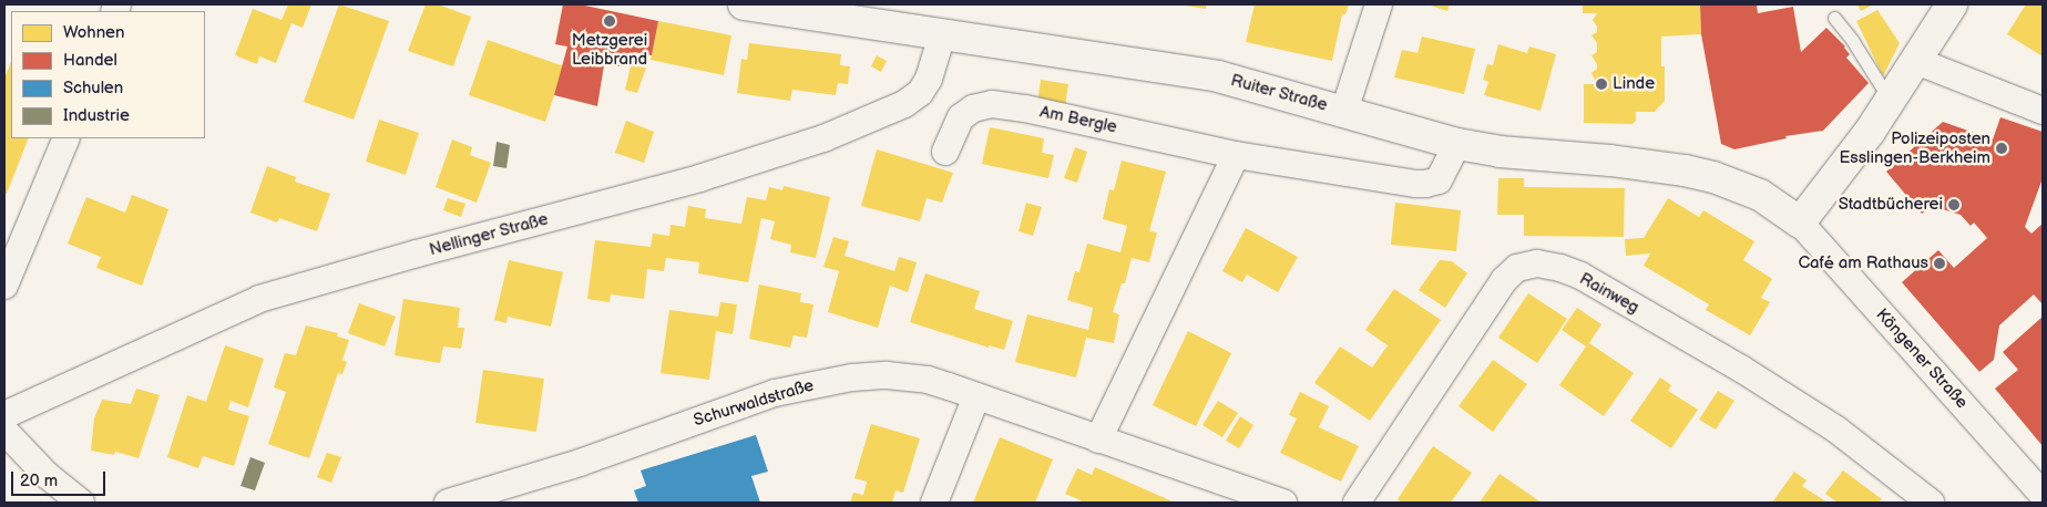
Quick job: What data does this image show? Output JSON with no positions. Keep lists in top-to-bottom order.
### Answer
{
  "streets": {
    "street": [
      "Ruiter Straße",
      "Am Bergle",
      "Nellinger Straße",
      "Rainweg",
      "Köngener Straße",
      "Schurwaldstraße"
    ]
  },
  "crossings": [
    ["Ruiter Straße", "Am Bergle"],
    ["Ruiter Straße", "Nellinger Straße"],
    ["Ruiter Straße", "Köngener Straße"]
  ],
  "places": [
    "Metzgerei Leibbrand",
    "Linde",
    "Polizeiposten Esslingen-Berkheim",
    "Stadtbücherei",
    "Café am Rathaus"
  ],
  "legend": [
    "Wohnen",
    "Handel",
    "Schulen",
    "Industrie"
  ],
  "scale_bar": "20 m"
}
